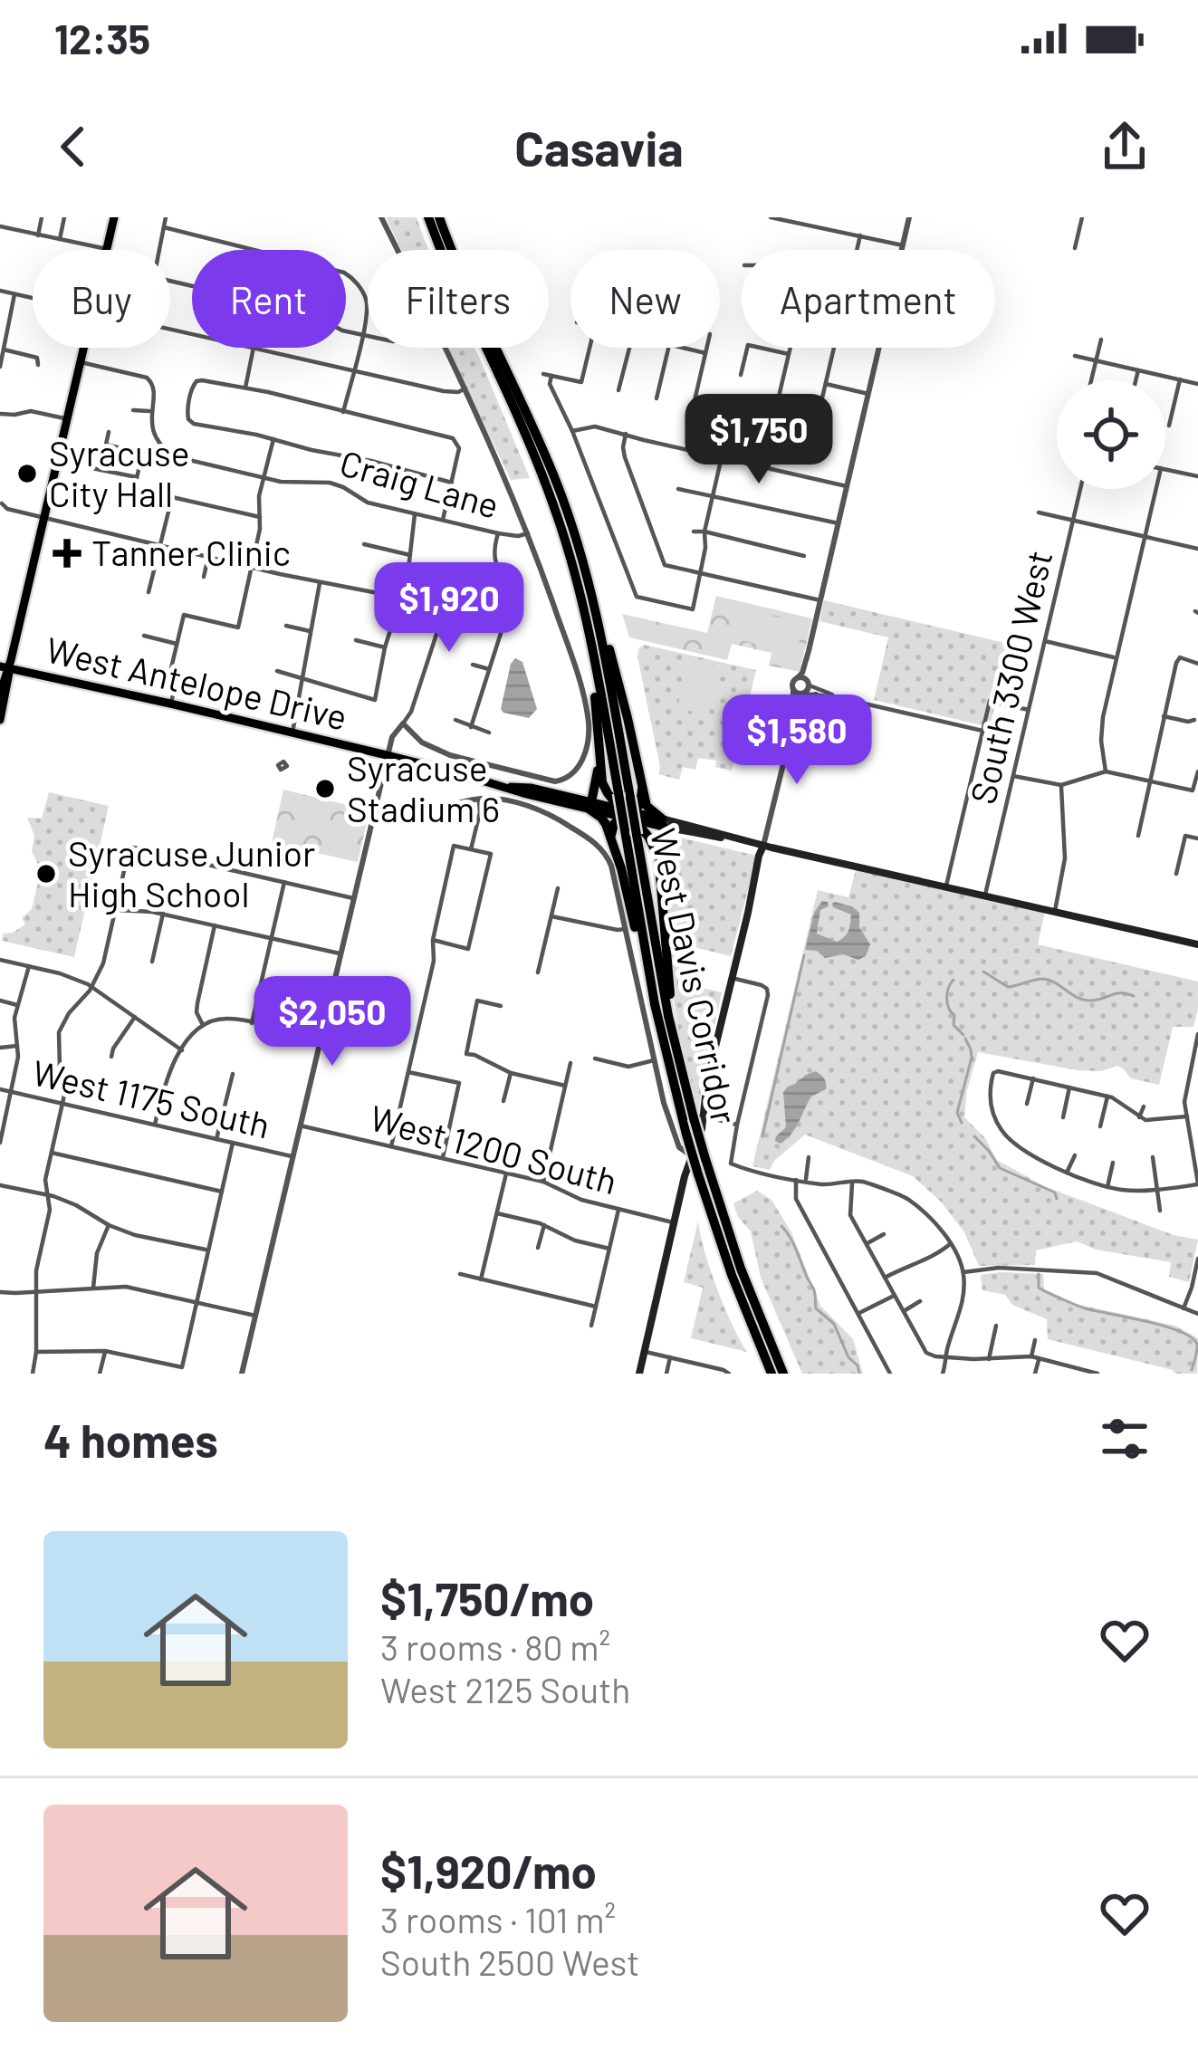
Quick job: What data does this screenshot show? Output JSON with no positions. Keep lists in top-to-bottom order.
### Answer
{
  "streets": {
    "highway": ["West Davis Corridor"],
    "main road": ["West Antelope Drive"],
    "street": [
      "Craig Lane",
      "South 3300 West",
      "West 1175 South",
      "West 1200 South"
    ]
  },
  "crossings": [
    ["South 3300 West", "West Antelope Drive"],
    ["West Antelope Drive", "West Davis Corridor"]
  ],
  "places": {
    "other": ["Syracuse City Hall", "Syracuse Stadium 6", "Syracuse Junior High School"],
    "health": ["Tanner Clinic"]
  },
  "page": {
    "status": "12:35",
    "header": "Casavia",
    "chip": [
      "Buy",
      "Rent",
      "Filters",
      "New",
      "Apartment"
    ],
    "price": [
      "$1,750",
      "$1,920",
      "$1,580",
      "$2,050"
    ],
    "heading": "4 homes",
    "list": [
      {
        "name": "$1,750/mo",
        "note": "3 rooms · 80 m² · West 2125 South"
      },
      {
        "name": "$1,920/mo",
        "note": "3 rooms · 101 m² · South 2500 West"
      }
    ]
  }
}
